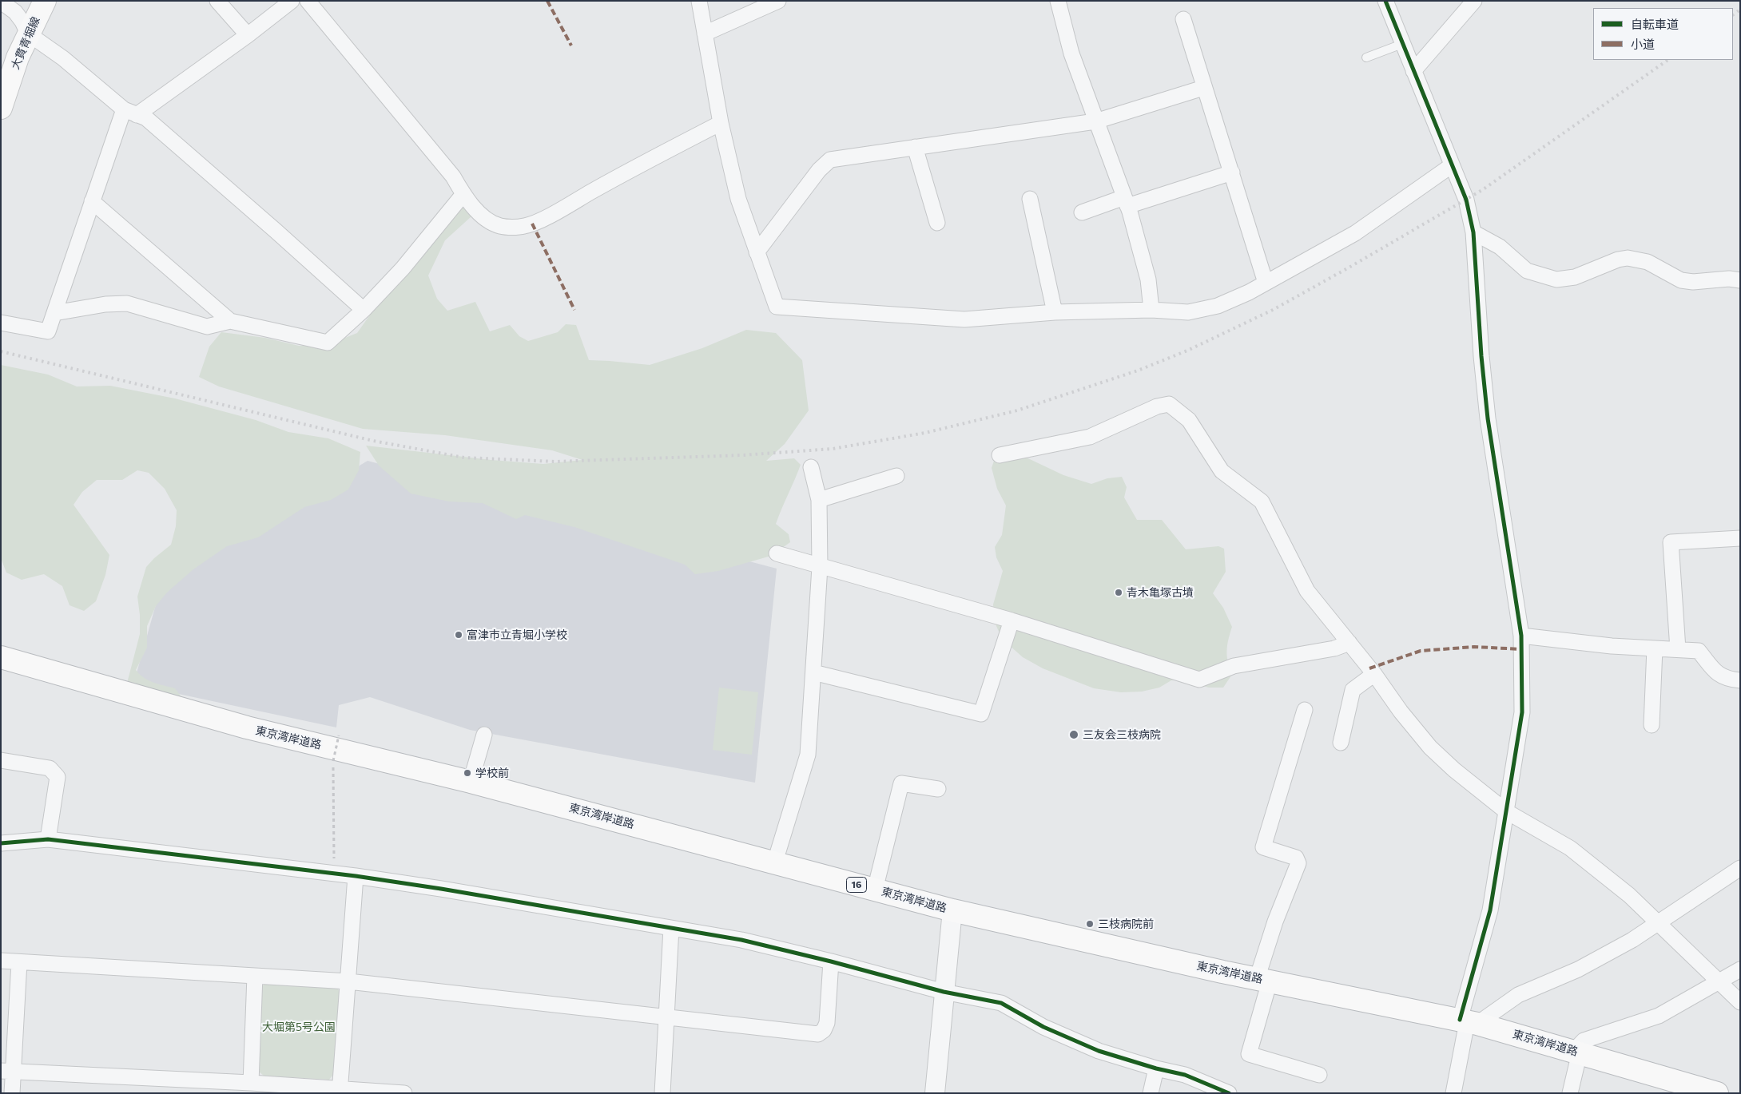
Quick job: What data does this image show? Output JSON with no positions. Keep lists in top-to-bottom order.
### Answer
{
  "streets": {
    "main road": ["大貫青堀線", "東京湾岸道路", "16"]
  },
  "parks": ["大堀第5号公園"],
  "places": [
    "青木亀塚古墳",
    "富津市立青堀小学校",
    "三友会三枝病院",
    "学校前",
    "三枝病院前"
  ],
  "legend": ["自転車道", "小道"]
}
